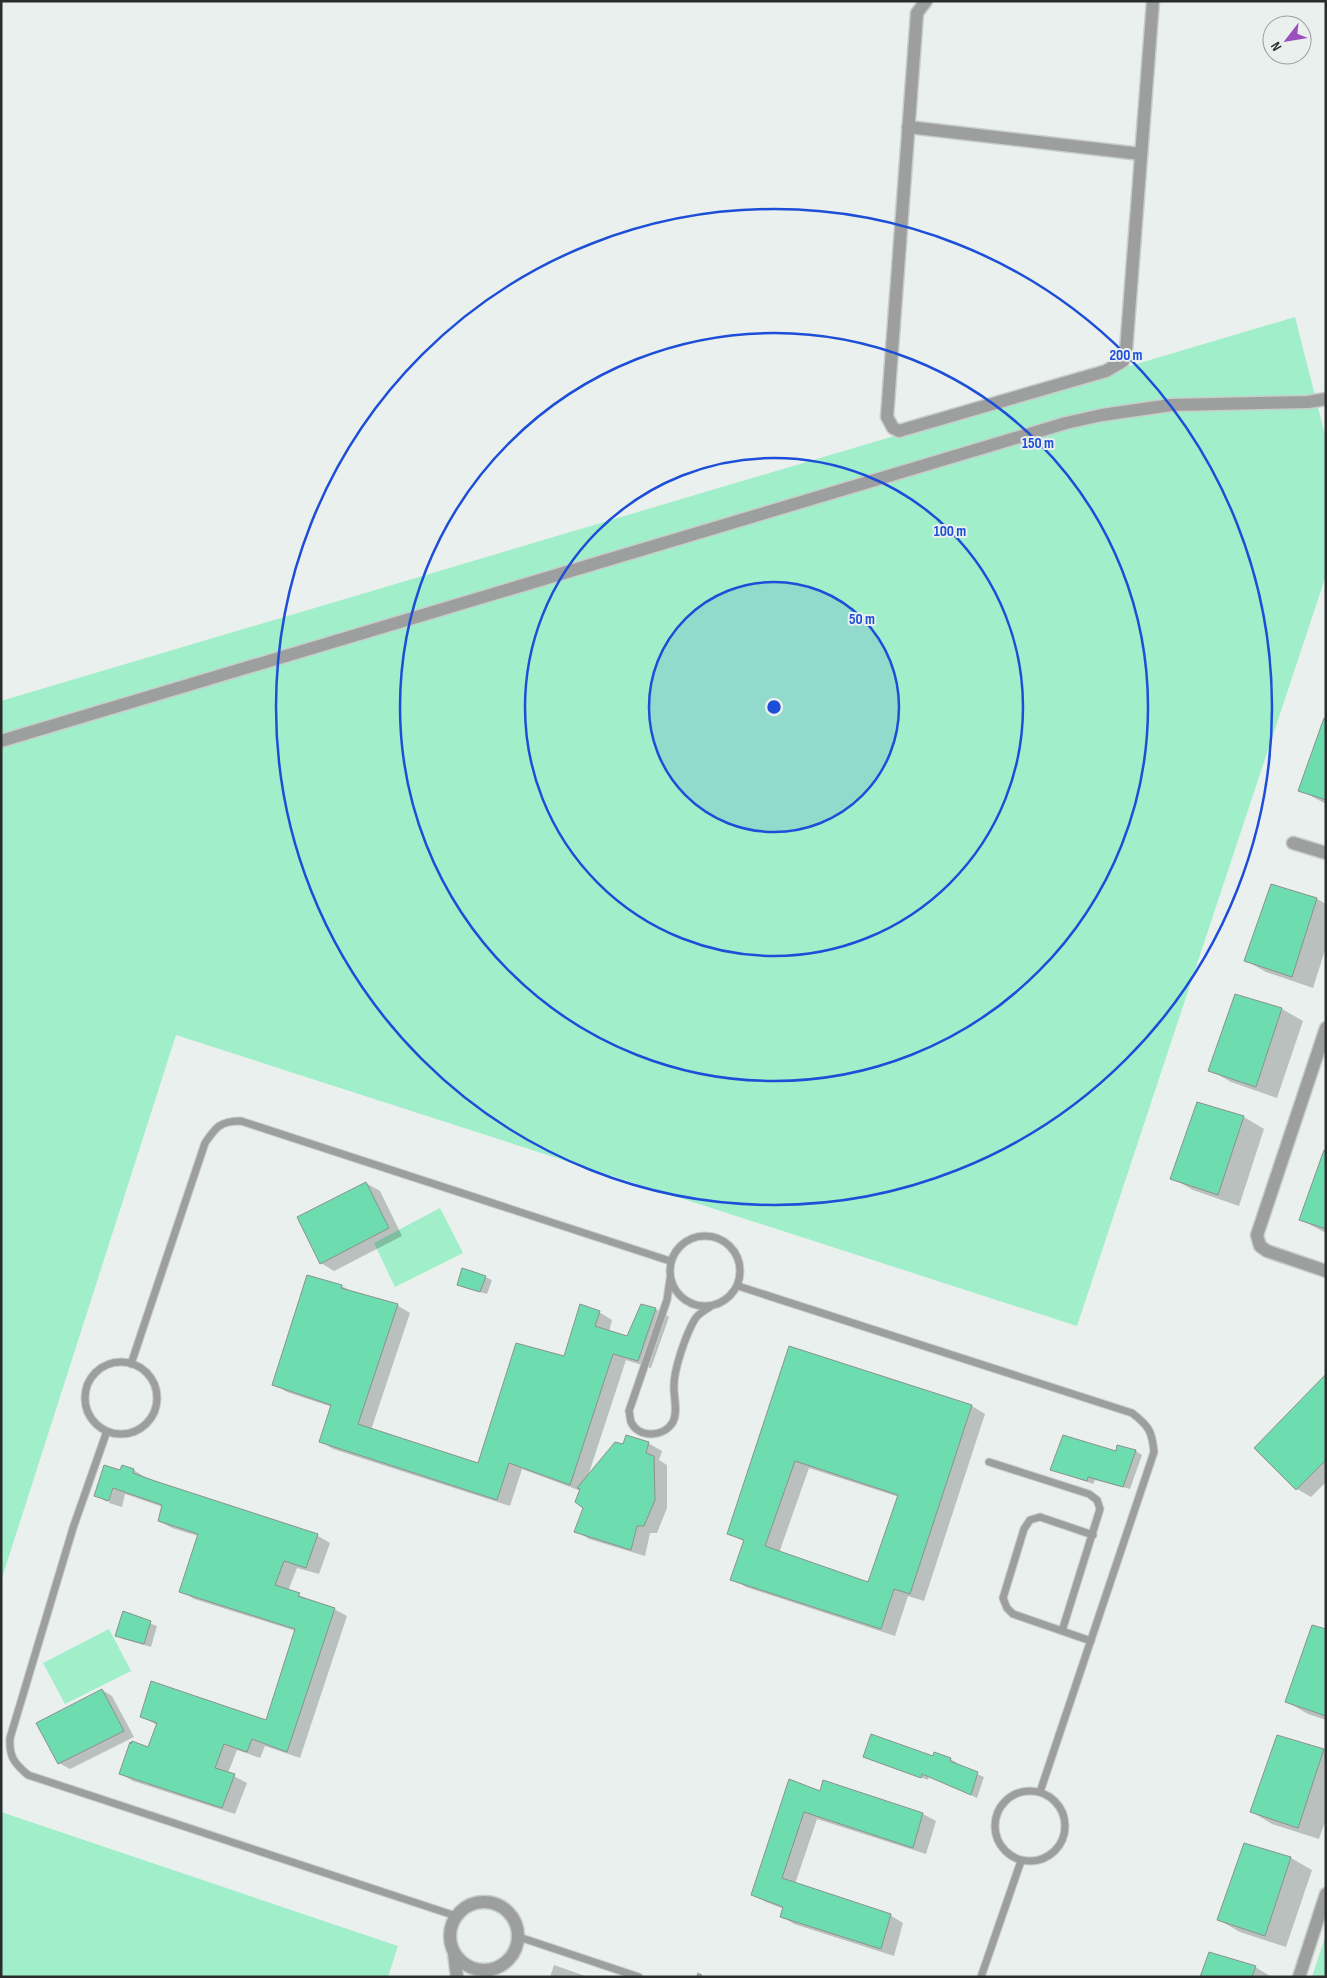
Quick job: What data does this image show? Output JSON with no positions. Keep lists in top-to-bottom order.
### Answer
{
  "north": "bottom left",
  "rings": [
    "200 m",
    "150 m",
    "100 m",
    "50 m"
  ]
}
